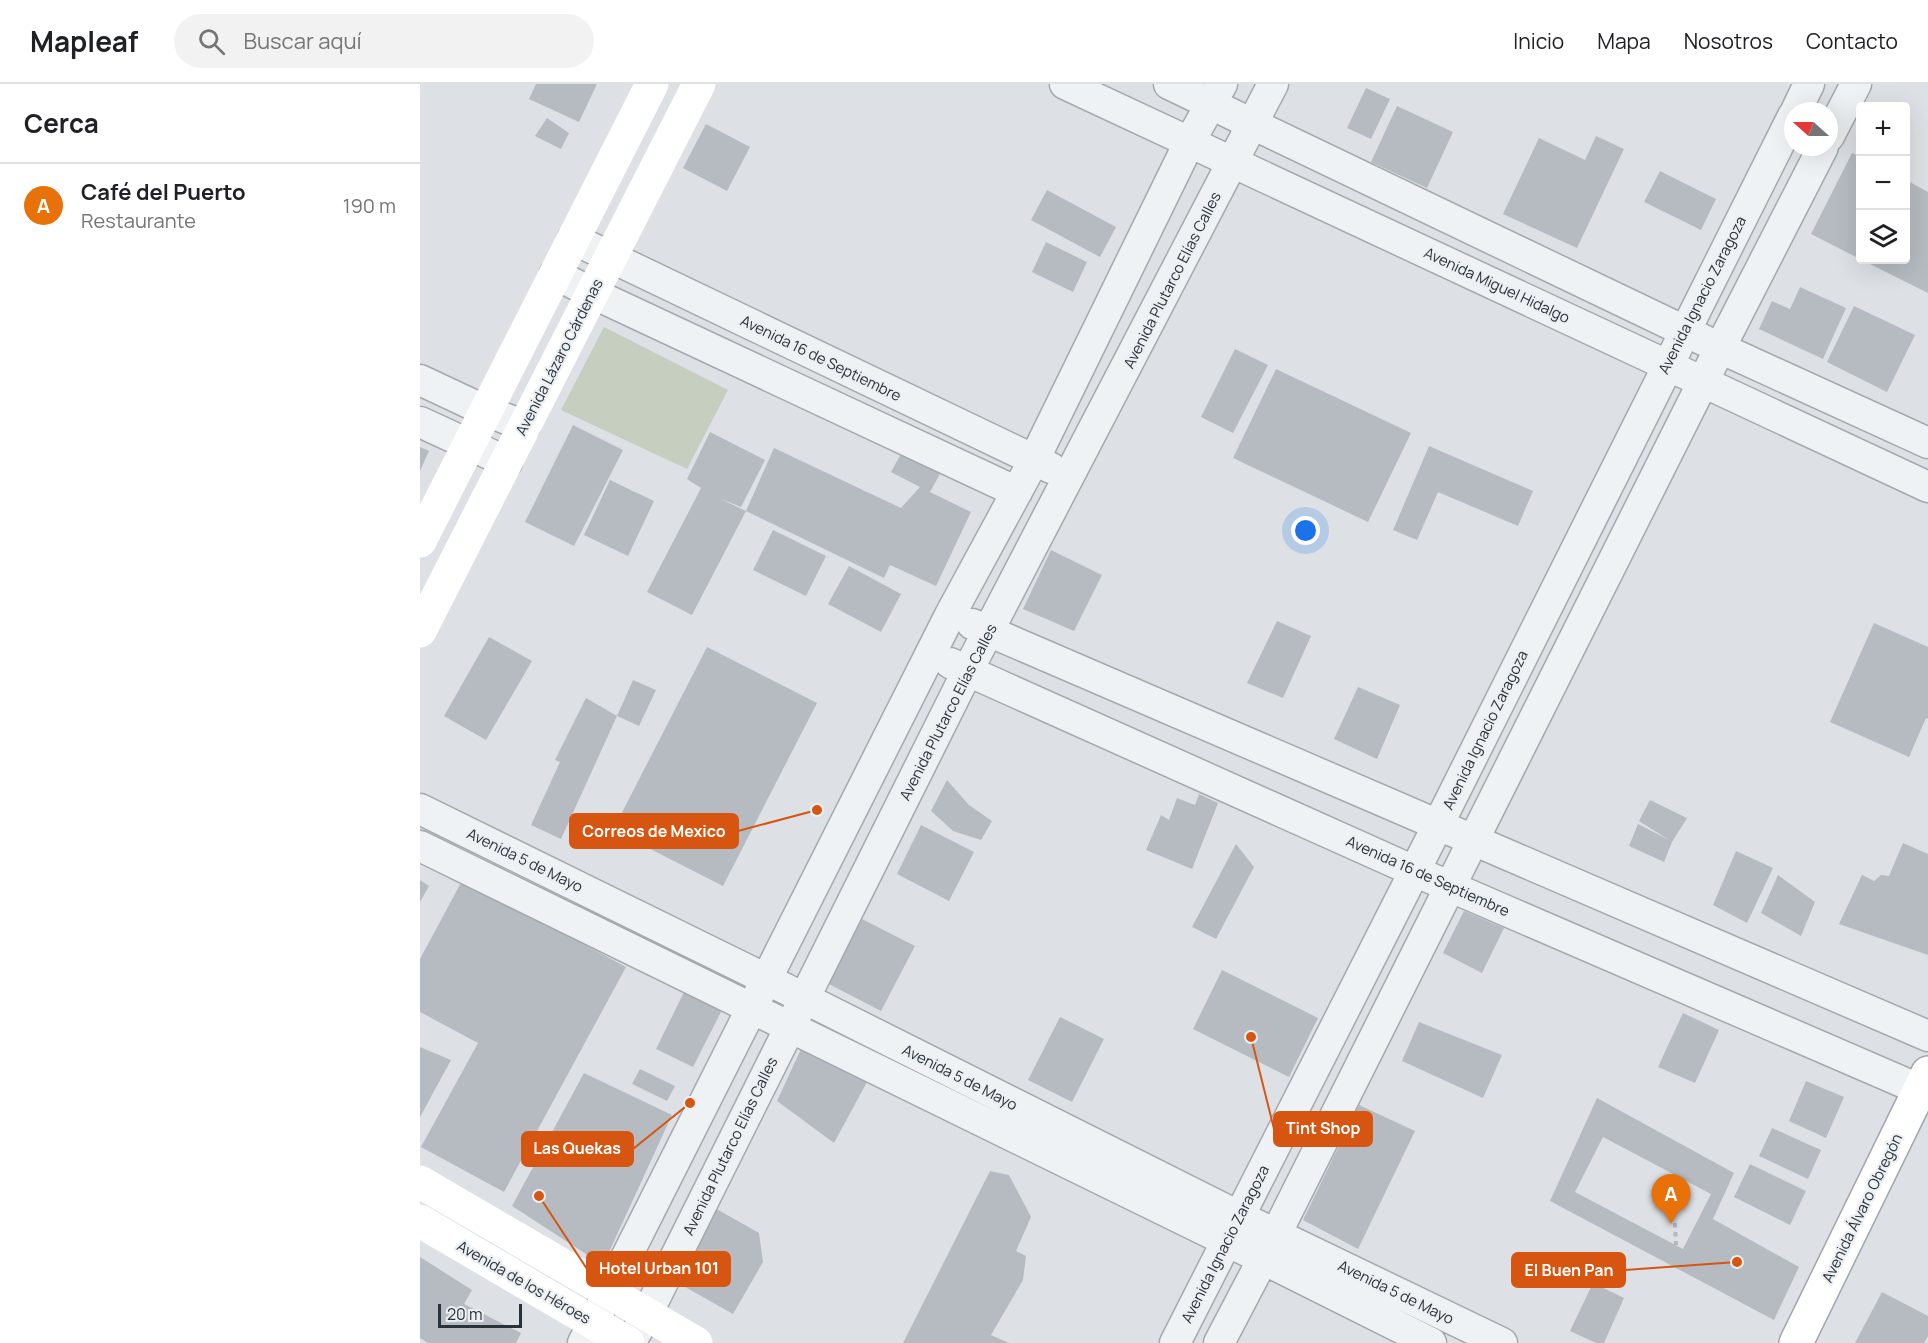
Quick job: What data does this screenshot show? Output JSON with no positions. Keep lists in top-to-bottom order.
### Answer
{
  "streets": {
    "main road": ["Avenida Lázaro Cárdenas", "Avenida Álvaro Obregón", "Avenida de los Héroes"],
    "street": [
      "Avenida Plutarco Elías Calles",
      "Avenida Miguel Hidalgo",
      "Avenida Ignacio Zaragoza",
      "Avenida 16 de Septiembre",
      "Avenida 5 de Mayo"
    ]
  },
  "crossings": [
    ["Avenida Plutarco Elías Calles", "Avenida Miguel Hidalgo"],
    ["Avenida Plutarco Elías Calles", "Avenida 16 de Septiembre"],
    ["Avenida Plutarco Elías Calles", "Avenida 5 de Mayo"],
    ["Avenida Plutarco Elías Calles", "Avenida de los Héroes"],
    ["Avenida Miguel Hidalgo", "Avenida Ignacio Zaragoza"],
    ["Avenida Ignacio Zaragoza", "Avenida 16 de Septiembre"],
    ["Avenida Ignacio Zaragoza", "Avenida 5 de Mayo"],
    ["Avenida Lázaro Cárdenas", "Avenida 16 de Septiembre"],
    ["Avenida 16 de Septiembre", "Avenida Álvaro Obregón"]
  ],
  "places": [
    "Correos de Mexico",
    "Tint Shop",
    "Las Quekas",
    "Hotel Urban 101",
    "El Buen Pan"
  ],
  "scale_bar": "20 m",
  "north": "left",
  "page": {
    "header": "Mapleaf",
    "search": "Buscar aquí",
    "nav": [
      "Inicio",
      "Mapa",
      "Nosotros",
      "Contacto"
    ],
    "heading": "Cerca",
    "map_buttons": ["+", "−"],
    "list": [
      {
        "mark": "A",
        "name": "Café del Puerto",
        "note": "Restaurante",
        "value": "190 m"
      }
    ],
    "pins": "A",
    "scale": "20 m"
  }
}
